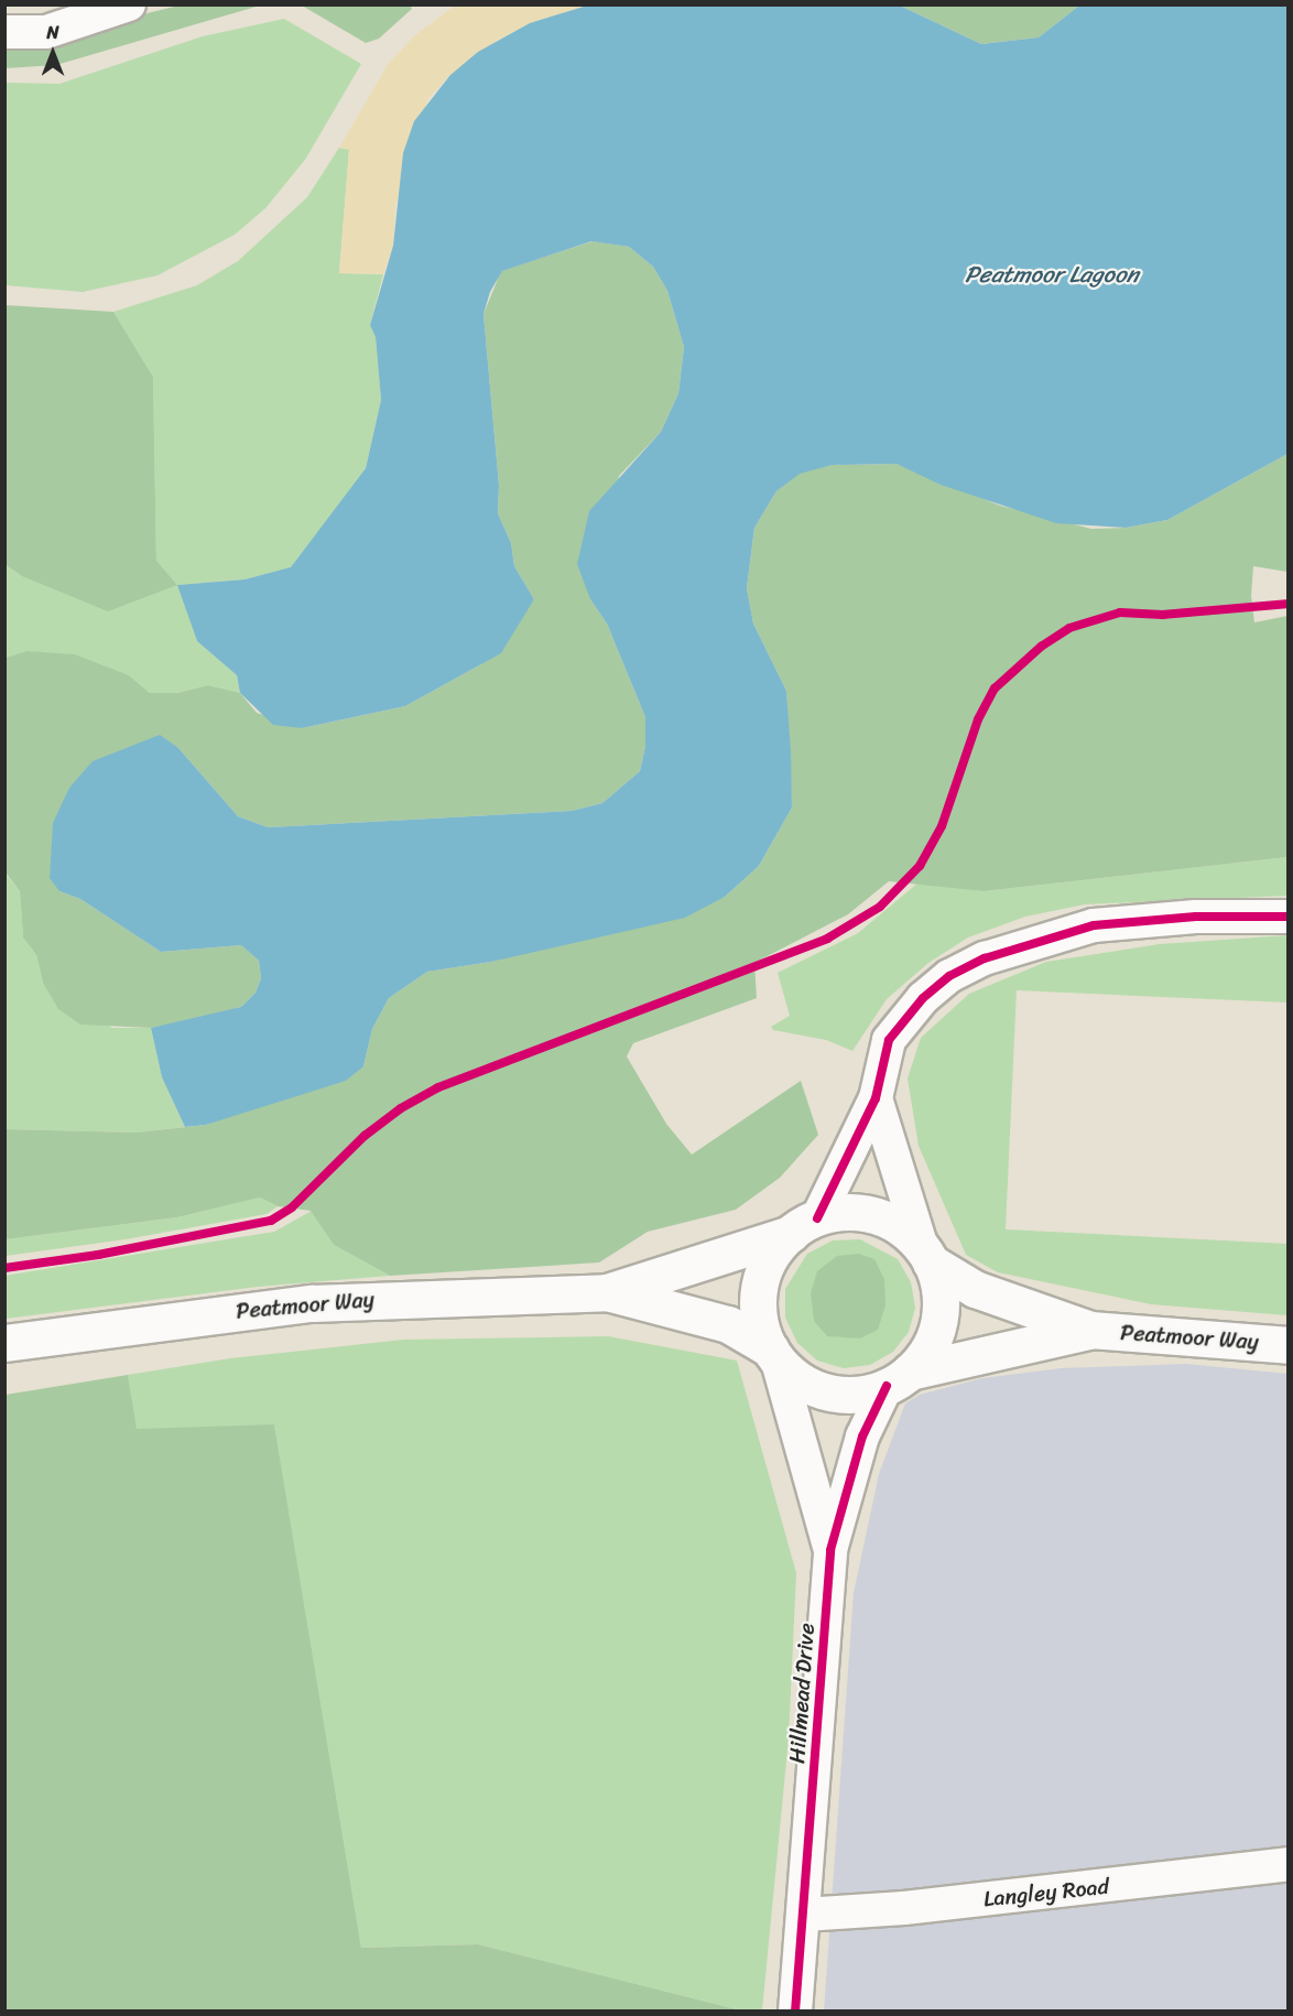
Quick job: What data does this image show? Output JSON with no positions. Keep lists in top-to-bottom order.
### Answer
{
  "streets": {
    "main road": ["Peatmoor Way"],
    "street": ["Hillmead Drive", "Langley Road"]
  },
  "crossings": [
    ["Peatmoor Way", "Hillmead Drive"],
    ["Hillmead Drive", "Langley Road"]
  ],
  "water": ["Peatmoor Lagoon"],
  "north": "top"
}
